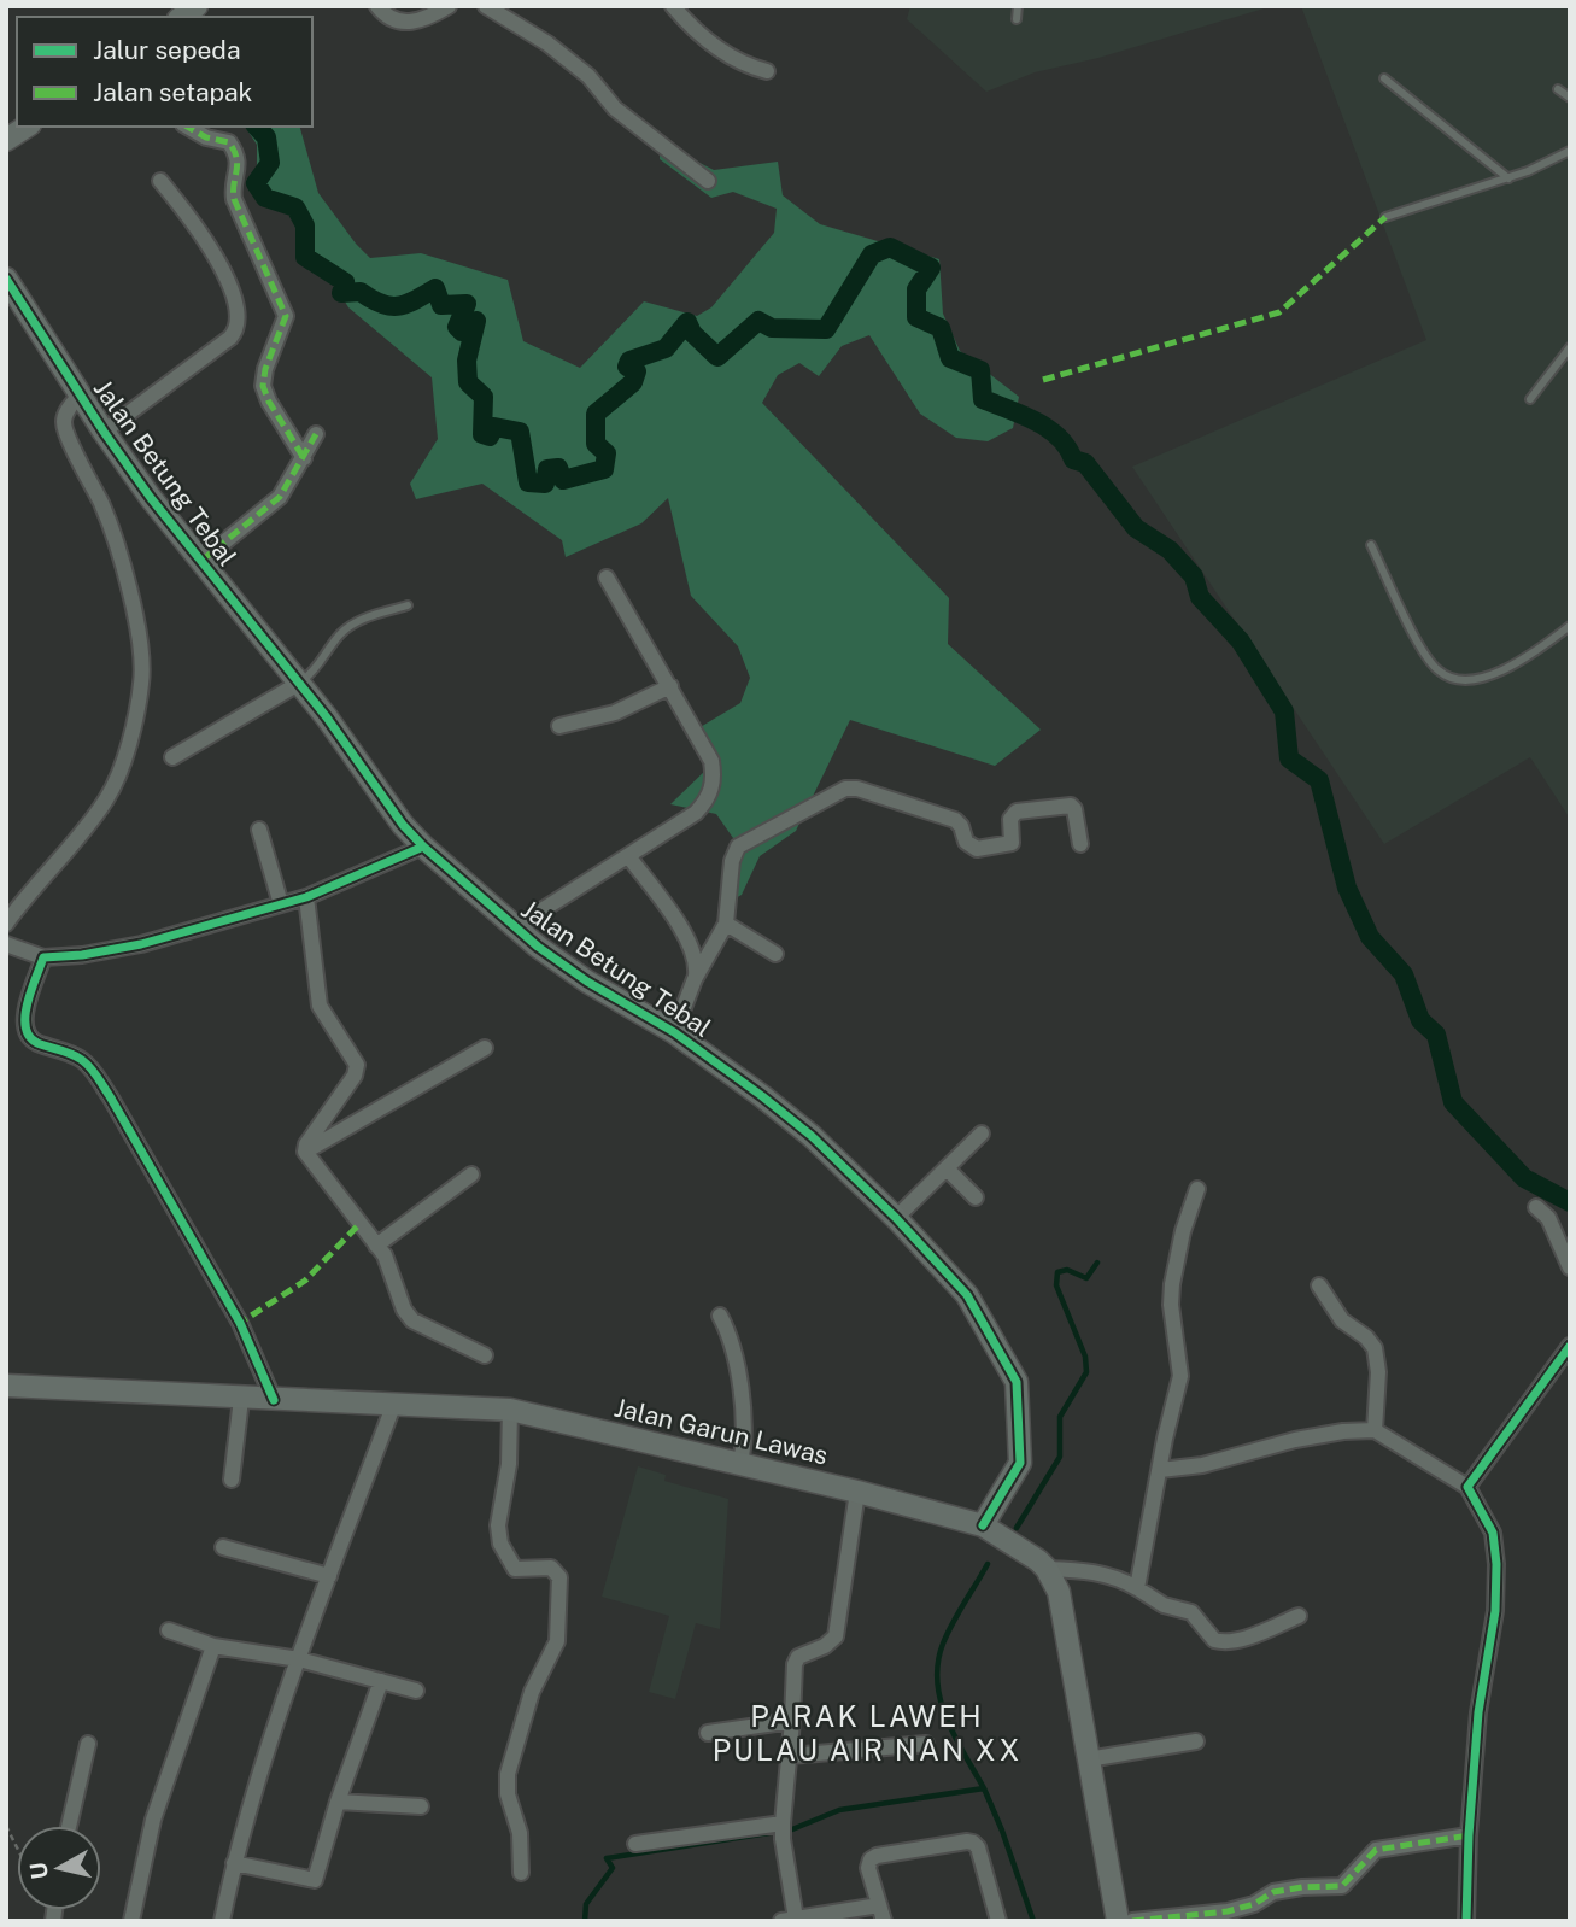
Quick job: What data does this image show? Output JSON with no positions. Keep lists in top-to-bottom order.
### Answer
{
  "streets": {
    "street": ["Jalan Betung Tebal", "Jalan Garun Lawas"]
  },
  "crossings": [
    ["Jalan Betung Tebal", "Jalan Garun Lawas"]
  ],
  "districts": ["PARAK LAWEH PULAU AIR NAN XX"],
  "legend": ["Jalur sepeda", "Jalan setapak"],
  "north": "left"
}
